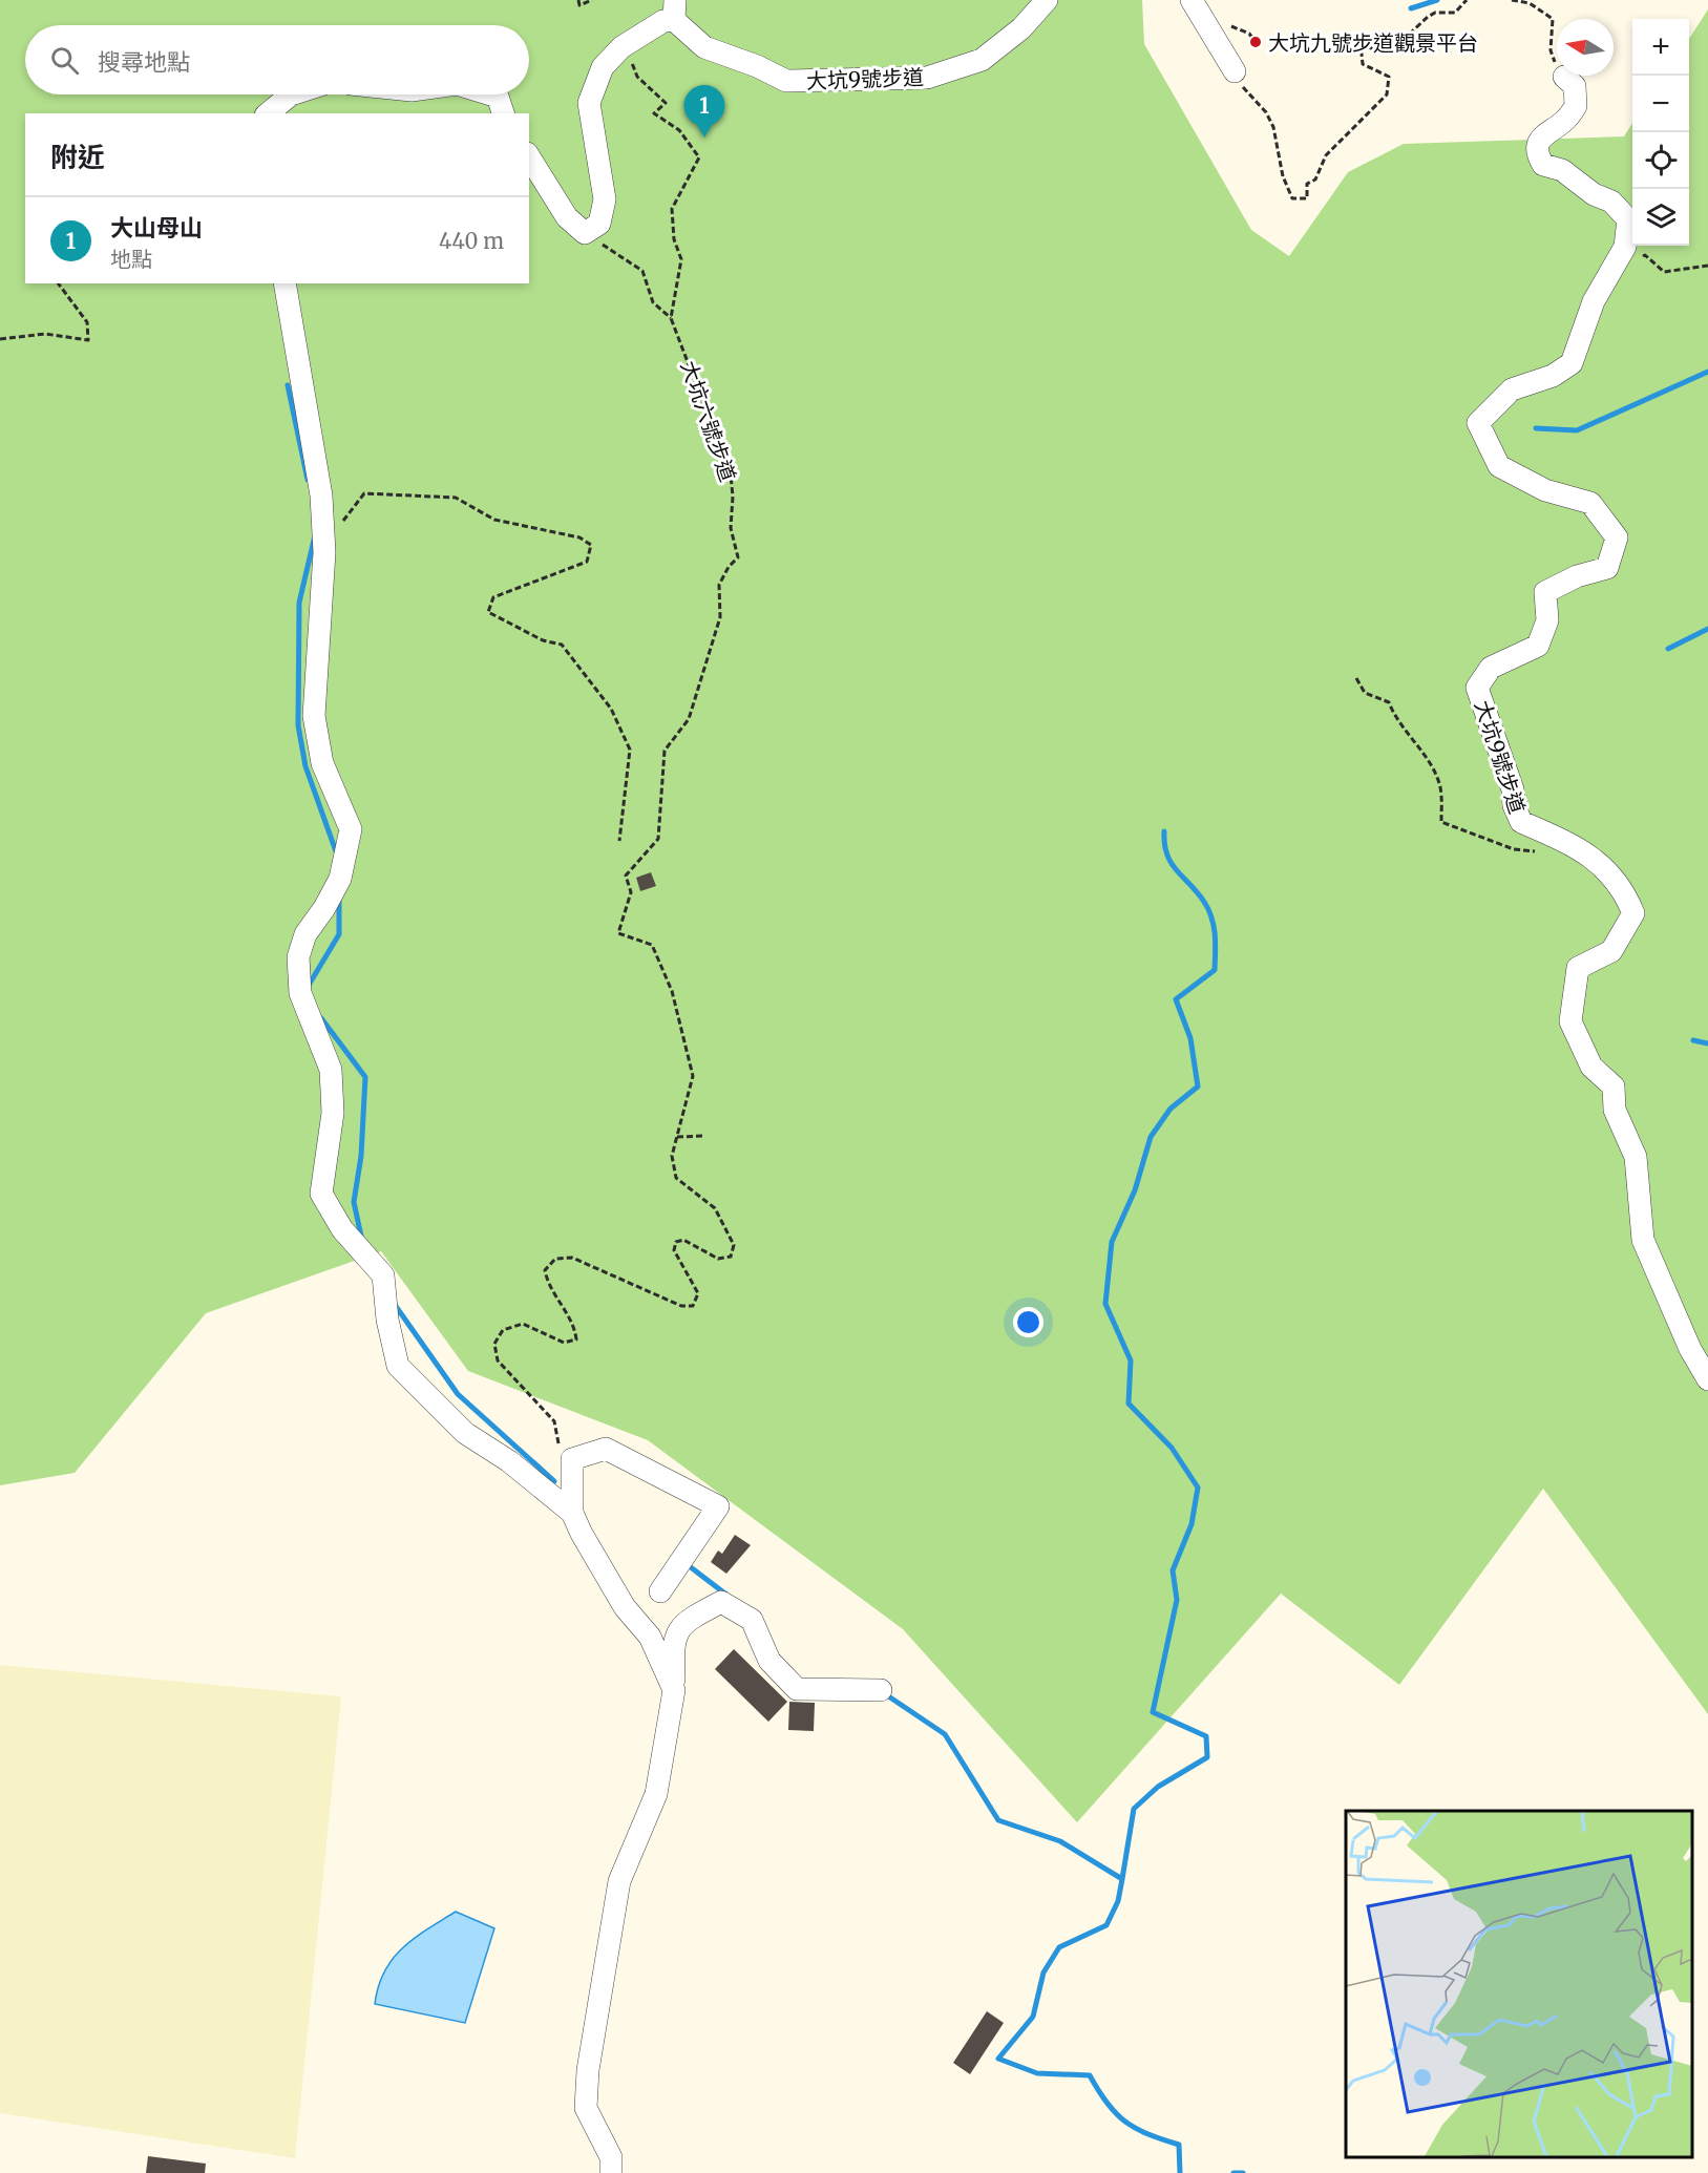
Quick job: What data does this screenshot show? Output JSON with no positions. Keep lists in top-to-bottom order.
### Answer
{
  "streets": {
    "lane": ["大坑9號步道"],
    "path": ["大坑六號步道"]
  },
  "places": ["大坑九號步道觀景平台"],
  "north": "left",
  "page": {
    "map_buttons": ["+", "−"],
    "search": "搜尋地點",
    "pins": "1",
    "heading": "附近",
    "list": [
      {
        "mark": "1",
        "name": "大山母山",
        "note": "地點",
        "value": "440 m"
      }
    ]
  }
}
